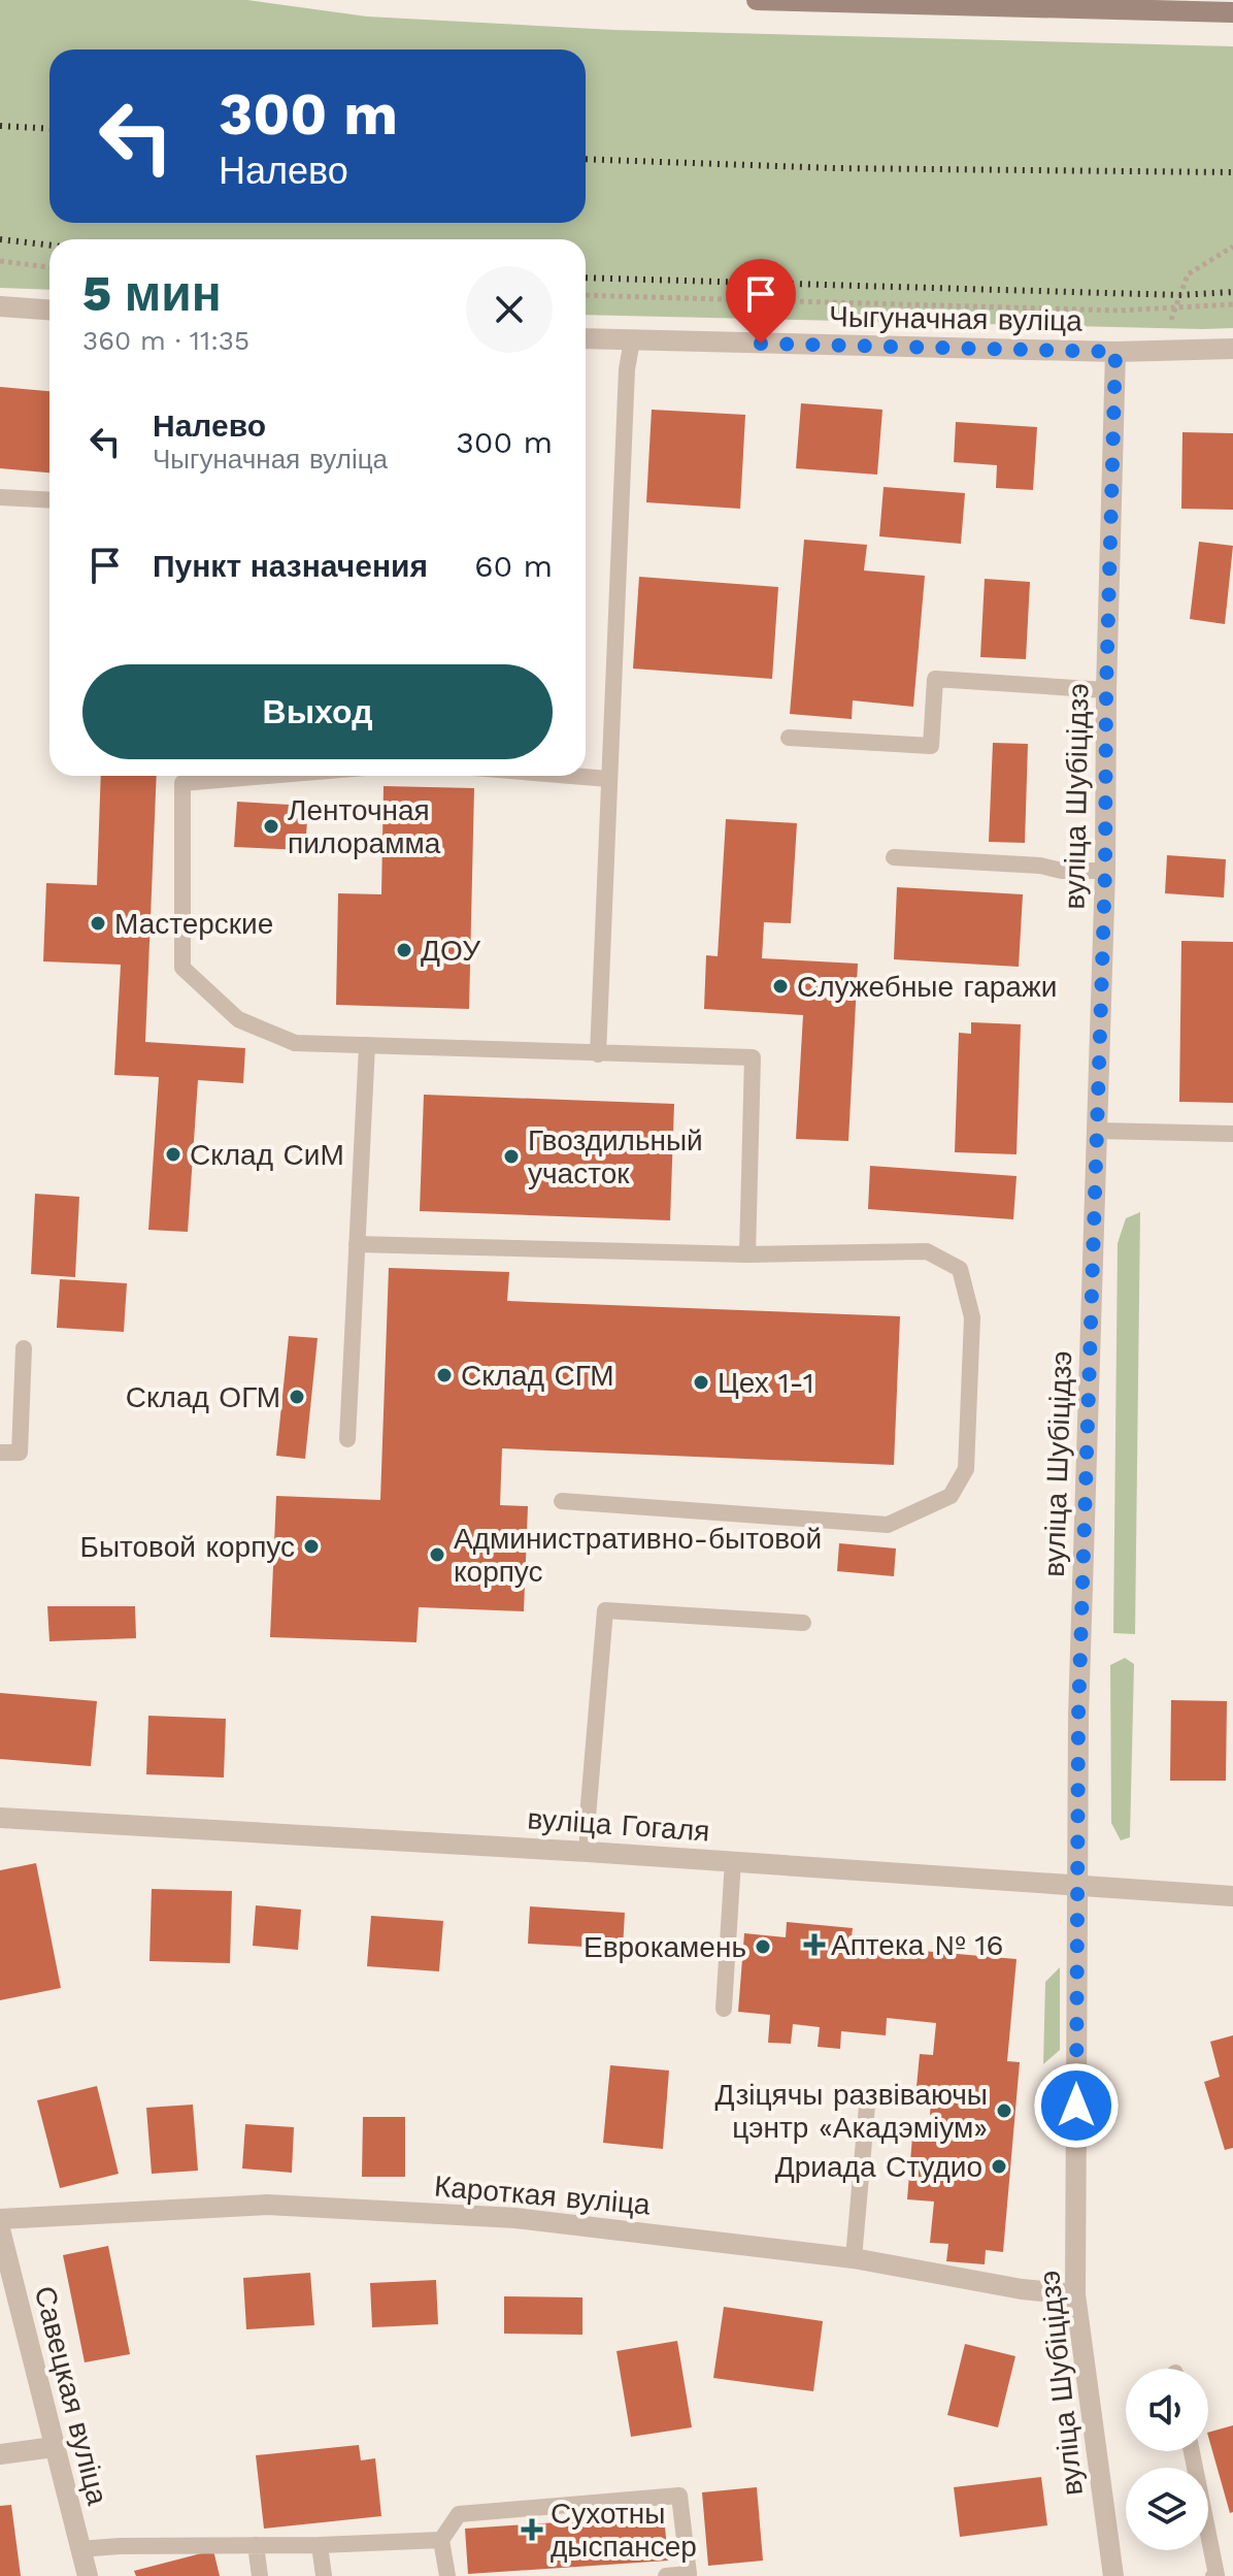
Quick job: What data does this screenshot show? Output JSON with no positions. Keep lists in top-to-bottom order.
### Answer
{
  "streets": {
    "street": [
      "Чыгуначная вуліца",
      "вуліца Шубіцідзэ",
      "вуліца Гогаля",
      "Кароткая вуліца",
      "Савецкая вуліца"
    ]
  },
  "crossings": [
    ["Чыгуначная вуліца", "вуліца Шубіцідзэ"],
    ["вуліца Шубіцідзэ", "вуліца Гогаля"],
    ["вуліца Шубіцідзэ", "Кароткая вуліца"]
  ],
  "places": {
    "other": [
      "Ленточная пилорамма",
      "Мастерские",
      "ДОУ",
      "Служебные гаражи",
      "Склад СиМ",
      "Гвоздильный участок",
      "Склад СГМ",
      "Цех 1-1",
      "Склад ОГМ",
      "Бытовой корпус",
      "Административно-бытовой корпус",
      "Еврокамень",
      "Дзіцячы развіваючы цэнтр «Акадэміум»",
      "Дриада Студио"
    ],
    "health": ["Аптека № 16", "Сухотны дыспансер"]
  },
  "page": {
    "turn": ["300 m", "Налево"],
    "heading": ["5 мин", "360 m · 11:35"],
    "list": [
      {
        "name": "Налево",
        "note": "Чыгуначная вуліца",
        "value": "300 m"
      },
      {
        "name": "Пункт назначения",
        "value": "60 m"
      }
    ],
    "buttons": "Выход"
  }
}
